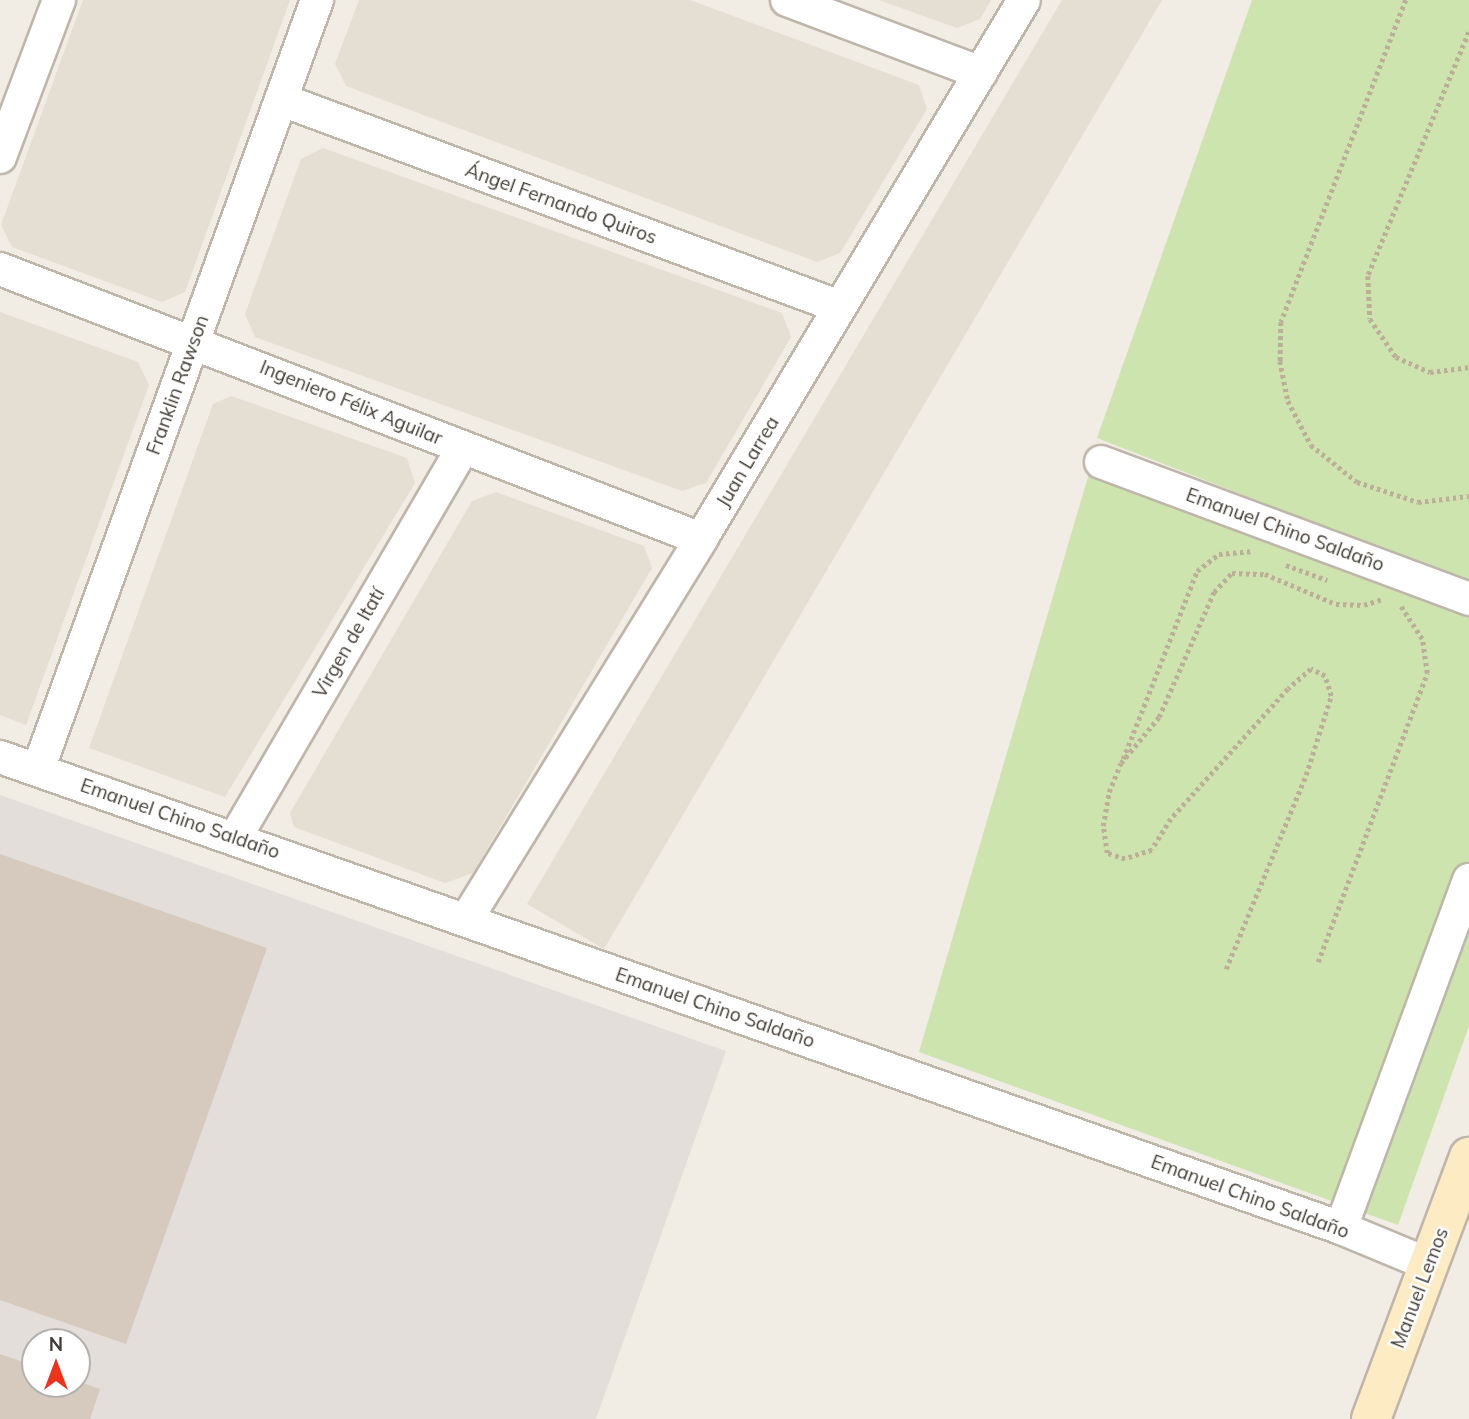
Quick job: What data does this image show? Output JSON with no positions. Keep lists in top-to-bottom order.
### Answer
{
  "streets": {
    "main road": ["Manuel Lemos"],
    "street": [
      "Ángel Fernando Quiros",
      "Franklin Rawson",
      "Ingeniero Félix Aguilar",
      "Juan Larrea",
      "Emanuel Chino Saldaño",
      "Virgen de Itatí"
    ]
  },
  "crossings": [
    ["Ángel Fernando Quiros", "Franklin Rawson"],
    ["Ángel Fernando Quiros", "Juan Larrea"],
    ["Franklin Rawson", "Ingeniero Félix Aguilar"],
    ["Franklin Rawson", "Emanuel Chino Saldaño"],
    ["Ingeniero Félix Aguilar", "Juan Larrea"],
    ["Ingeniero Félix Aguilar", "Virgen de Itatí"],
    ["Juan Larrea", "Emanuel Chino Saldaño"],
    ["Emanuel Chino Saldaño", "Virgen de Itatí"],
    ["Emanuel Chino Saldaño", "Manuel Lemos"]
  ],
  "north": "top"
}
